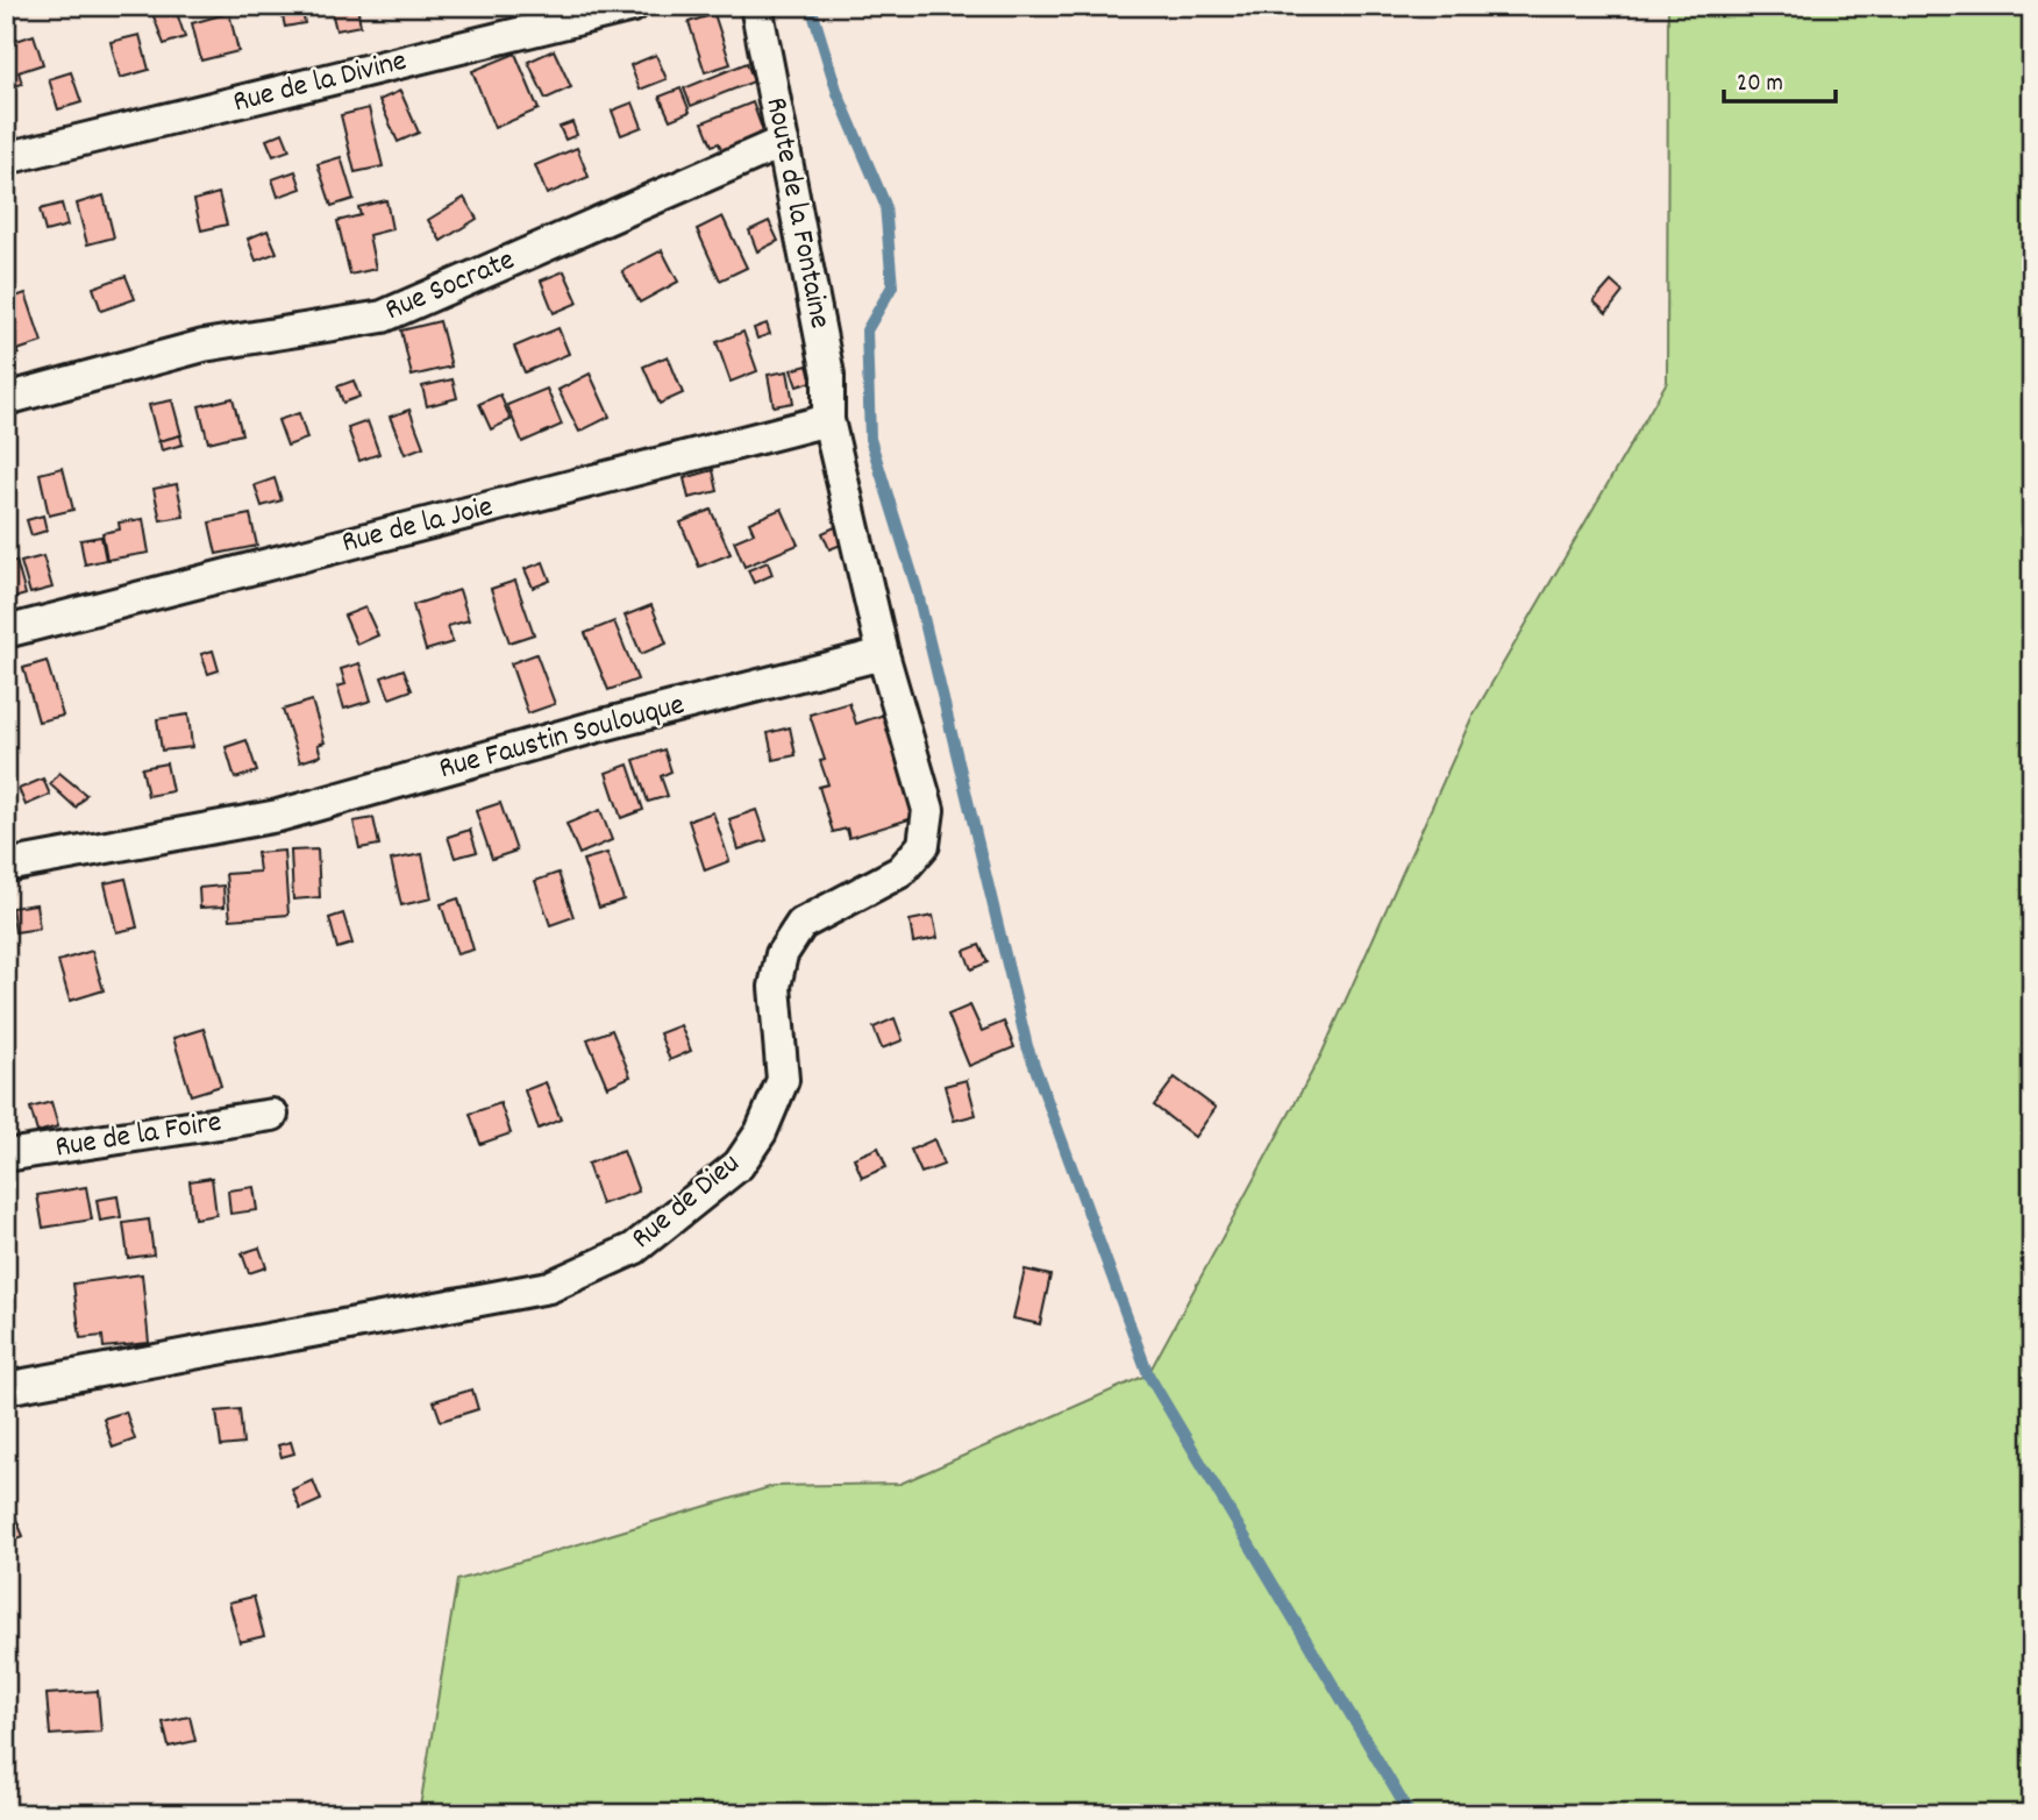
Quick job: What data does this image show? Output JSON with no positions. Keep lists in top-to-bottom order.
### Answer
{
  "streets": {
    "street": [
      "Rue de la Divine",
      "Route de la Fontaine",
      "Rue Socrate",
      "Rue de la Joie",
      "Rue Faustin Soulouque",
      "Rue de la Foire",
      "Rue de Dieu"
    ]
  },
  "crossings": [
    ["Route de la Fontaine", "Rue Socrate"],
    ["Route de la Fontaine", "Rue de la Joie"],
    ["Rue Faustin Soulouque", "Rue de Dieu"]
  ],
  "scale_bar": "20 m"
}
